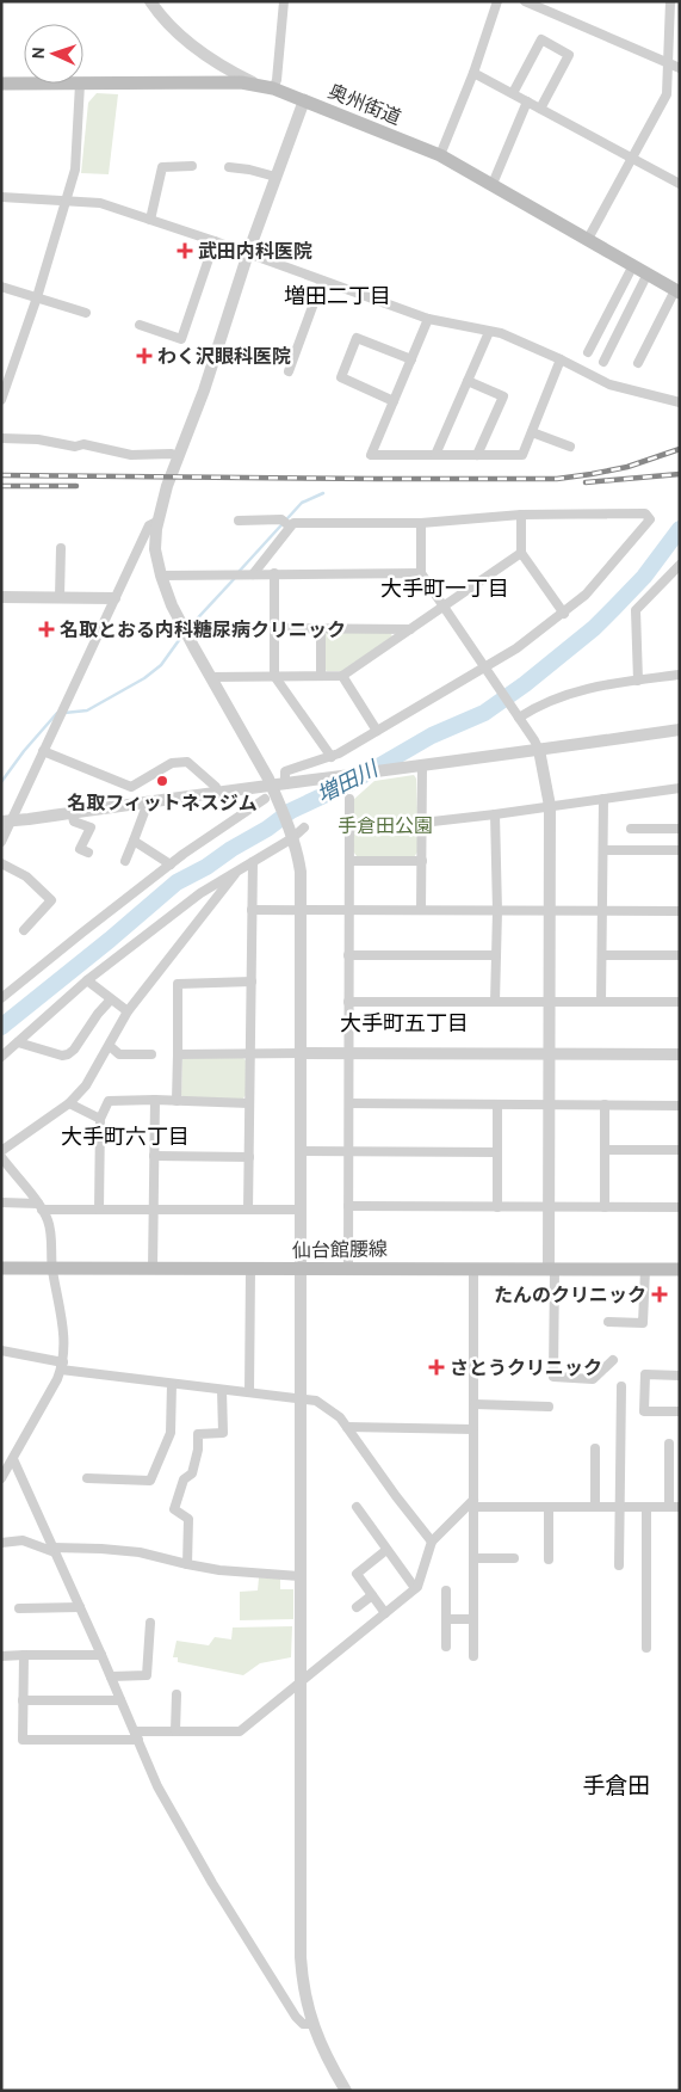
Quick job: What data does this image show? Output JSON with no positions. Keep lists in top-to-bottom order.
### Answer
{
  "streets": {
    "main road": ["奥州街道", "仙台館腰線"]
  },
  "districts": [
    "増田二丁目",
    "大手町一丁目",
    "大手町五丁目",
    "大手町六丁目",
    "手倉田"
  ],
  "water": ["増田川"],
  "parks": ["手倉田公園"],
  "places": {
    "health": [
      "武田内科医院",
      "わく沢眼科医院",
      "名取とおる内科糖尿病クリニック",
      "たんのクリニック",
      "さとうクリニック"
    ],
    "other": ["名取フィットネスジム"]
  },
  "north": "left"
}
